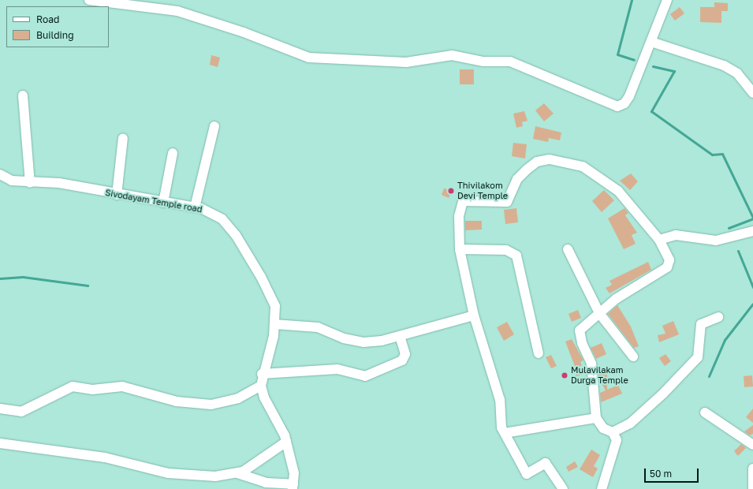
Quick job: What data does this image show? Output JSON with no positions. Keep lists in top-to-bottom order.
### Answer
{
  "streets": {
    "street": ["Sivodayam Temple road"]
  },
  "places": ["Thivilakom Devi Temple", "Mulavilakam Durga Temple"],
  "legend": ["Road", "Building"],
  "scale_bar": "50 m"
}
